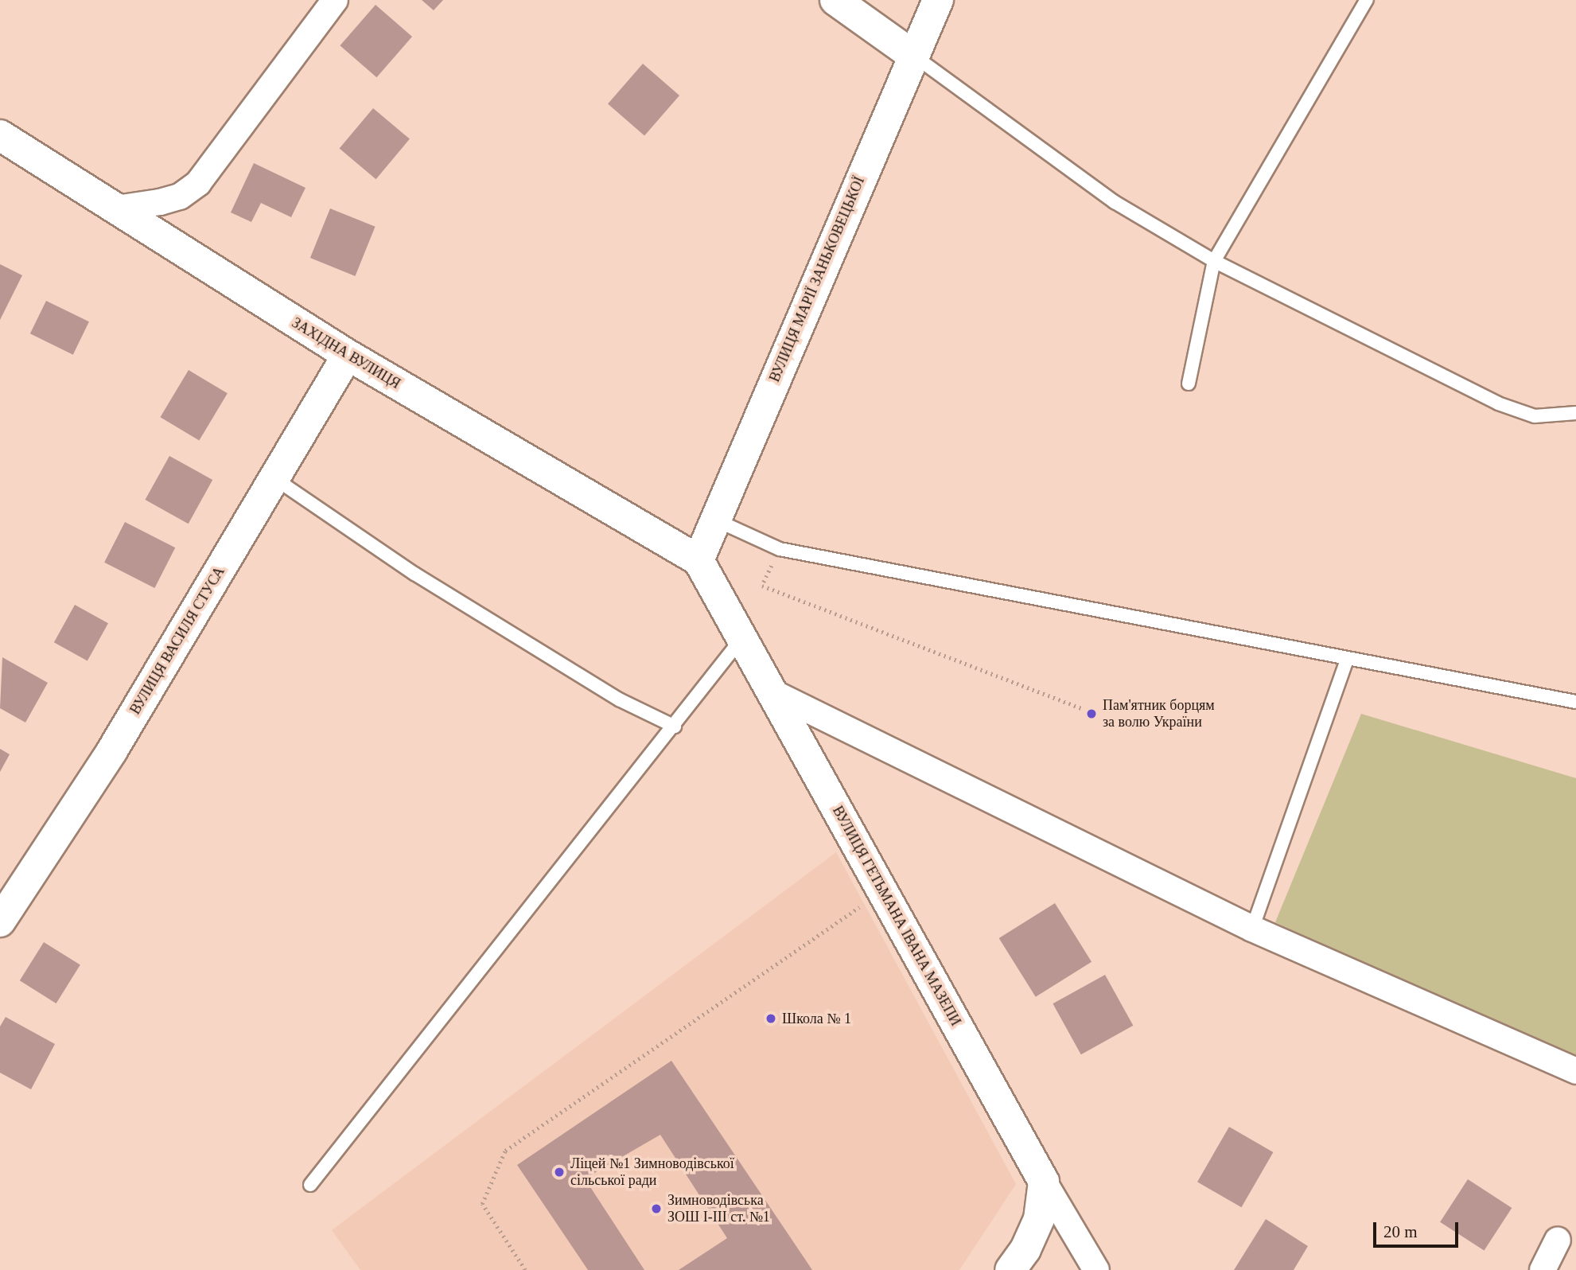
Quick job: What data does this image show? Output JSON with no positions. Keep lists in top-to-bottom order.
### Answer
{
  "streets": {
    "street": [
      "ВУЛИЦЯ МАРІЇ ЗАНЬКОВЕЦЬКОЇ",
      "ЗАХІДНА ВУЛИЦЯ",
      "ВУЛИЦЯ ВАСИЛЯ СТУСА",
      "ВУЛИЦЯ ГЕТЬМАНА ІВАНА МАЗЕПИ"
    ]
  },
  "crossings": [
    ["ВУЛИЦЯ МАРІЇ ЗАНЬКОВЕЦЬКОЇ", "ЗАХІДНА ВУЛИЦЯ"],
    ["ВУЛИЦЯ МАРІЇ ЗАНЬКОВЕЦЬКОЇ", "ВУЛИЦЯ ГЕТЬМАНА ІВАНА МАЗЕПИ"],
    ["ЗАХІДНА ВУЛИЦЯ", "ВУЛИЦЯ ВАСИЛЯ СТУСА"],
    ["ЗАХІДНА ВУЛИЦЯ", "ВУЛИЦЯ ГЕТЬМАНА ІВАНА МАЗЕПИ"]
  ],
  "places": [
    "Пам'ятник борцям за волю України",
    "Школа № 1",
    "Ліцей №1 Зимноводівської сільської ради",
    "Зимноводівська ЗОШ І-ІІІ ст. №1"
  ],
  "scale_bar": "20 m"
}
